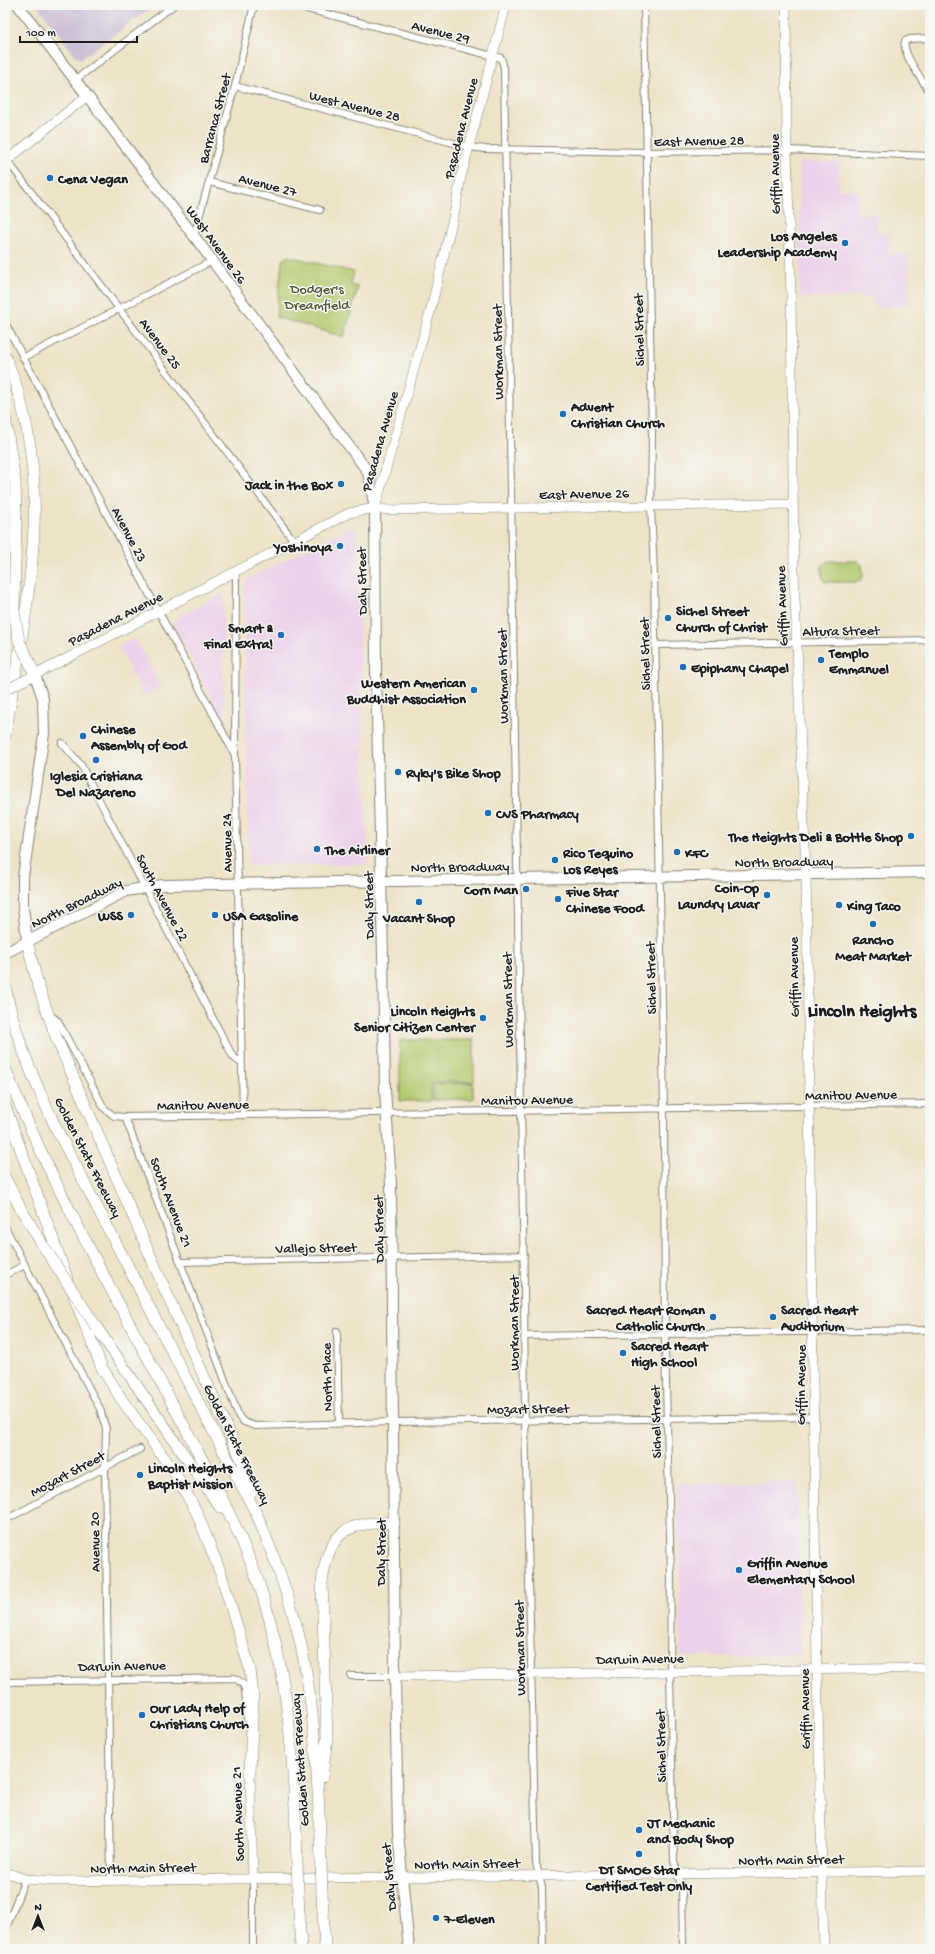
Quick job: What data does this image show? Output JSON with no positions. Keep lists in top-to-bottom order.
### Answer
{
  "streets": {
    "highway": ["Golden State Freeway"],
    "main road": [
      "Pasadena Avenue",
      "Griffin Avenue",
      "West Avenue 26",
      "East Avenue 26",
      "Daly Street",
      "North Broadway",
      "South Avenue 21",
      "Darwin Avenue",
      "North Main Street"
    ],
    "street": [
      "Avenue 29",
      "West Avenue 28",
      "Barranca Street",
      "East Avenue 28",
      "Avenue 27",
      "Sichel Street",
      "Avenue 25",
      "Workman Street",
      "Avenue 23",
      "Altura Street",
      "Avenue 24",
      "South Avenue 22",
      "Manitou Avenue",
      "Vallejo Street",
      "North Place",
      "Mozart Street",
      "Avenue 20"
    ]
  },
  "crossings": [
    ["Avenue 29", "Pasadena Avenue"],
    ["Avenue 29", "Workman Street"],
    ["West Avenue 28", "Barranca Street"],
    ["West Avenue 28", "Pasadena Avenue"],
    ["West Avenue 28", "East Avenue 28"],
    ["Barranca Street", "Avenue 27"],
    ["Barranca Street", "West Avenue 26"],
    ["Pasadena Avenue", "East Avenue 28"],
    ["Pasadena Avenue", "West Avenue 26"],
    ["Pasadena Avenue", "Avenue 25"],
    ["Pasadena Avenue", "Workman Street"],
    ["Pasadena Avenue", "East Avenue 26"],
    ["Pasadena Avenue", "Avenue 23"],
    ["Pasadena Avenue", "Daly Street"],
    ["Pasadena Avenue", "Avenue 24"],
    ["East Avenue 28", "Griffin Avenue"],
    ["East Avenue 28", "Sichel Street"],
    ["East Avenue 28", "Workman Street"],
    ["Griffin Avenue", "East Avenue 26"],
    ["Griffin Avenue", "Altura Street"],
    ["Griffin Avenue", "North Broadway"],
    ["Griffin Avenue", "Manitou Avenue"],
    ["Griffin Avenue", "Mozart Street"],
    ["Griffin Avenue", "Darwin Avenue"],
    ["Griffin Avenue", "North Main Street"],
    ["West Avenue 26", "East Avenue 26"],
    ["West Avenue 26", "Daly Street"],
    ["Sichel Street", "East Avenue 26"],
    ["Sichel Street", "Altura Street"],
    ["Sichel Street", "North Broadway"],
    ["Sichel Street", "Manitou Avenue"],
    ["Sichel Street", "Mozart Street"],
    ["Sichel Street", "Darwin Avenue"],
    ["Sichel Street", "North Main Street"],
    ["Workman Street", "East Avenue 26"],
    ["Workman Street", "North Broadway"],
    ["Workman Street", "Manitou Avenue"],
    ["Workman Street", "Vallejo Street"],
    ["Workman Street", "Mozart Street"],
    ["Workman Street", "Darwin Avenue"],
    ["Workman Street", "North Main Street"],
    ["East Avenue 26", "Daly Street"],
    ["Avenue 23", "Avenue 24"],
    ["Daly Street", "North Broadway"],
    ["Daly Street", "Manitou Avenue"],
    ["Daly Street", "Vallejo Street"],
    ["Daly Street", "Mozart Street"],
    ["Daly Street", "Darwin Avenue"],
    ["Daly Street", "North Main Street"],
    ["Avenue 24", "North Broadway"],
    ["Avenue 24", "South Avenue 22"],
    ["Avenue 24", "Manitou Avenue"],
    ["North Broadway", "South Avenue 22"],
    ["Manitou Avenue", "South Avenue 21"],
    ["South Avenue 21", "Vallejo Street"],
    ["South Avenue 21", "Mozart Street"],
    ["South Avenue 21", "Darwin Avenue"],
    ["South Avenue 21", "North Main Street"],
    ["North Place", "Mozart Street"],
    ["Mozart Street", "Avenue 20"],
    ["Avenue 20", "Darwin Avenue"],
    ["Avenue 20", "North Main Street"]
  ],
  "districts": ["Lincoln Heights"],
  "parks": ["Dodger's Dreamfield"],
  "places": [
    "Cena Vegan",
    "Los Angeles Leadership Academy",
    "Advent Christian Church",
    "Jack in the Box",
    "Yoshinoya",
    "Sichel Street Church of Christ",
    "Smart & Final Extra!",
    "Templo Emmanuel",
    "Epiphany Chapel",
    "Western American Buddhist Association",
    "Chinese Assembly of God",
    "Iglesia Cristiana Del Nazareno",
    "Ryky's Bike Shop",
    "CVS Pharmacy",
    "The Heights Deli & Bottle Shop",
    "The Airliner",
    "KFC",
    "Rico Tequino Los Reyes",
    "Corn Man",
    "Coin-Op Laundry Lavar",
    "Five Star Chinese Food",
    "Vacant Shop",
    "King Taco",
    "WSS",
    "USA Gasoline",
    "Rancho Meat Market",
    "Lincoln Heights Senior Citizen Center",
    "Sacred Heart Roman Catholic Church",
    "Sacred Heart Auditorium",
    "Sacred Heart High School",
    "Lincoln Heights Baptist Mission",
    "Griffin Avenue Elementary School",
    "Our Lady Help of Christians Church",
    "JT Mechanic and Body Shop",
    "DT SMOG Star Certified Test Only",
    "7-Eleven"
  ],
  "scale_bar": "100 m",
  "north": "top"
}
